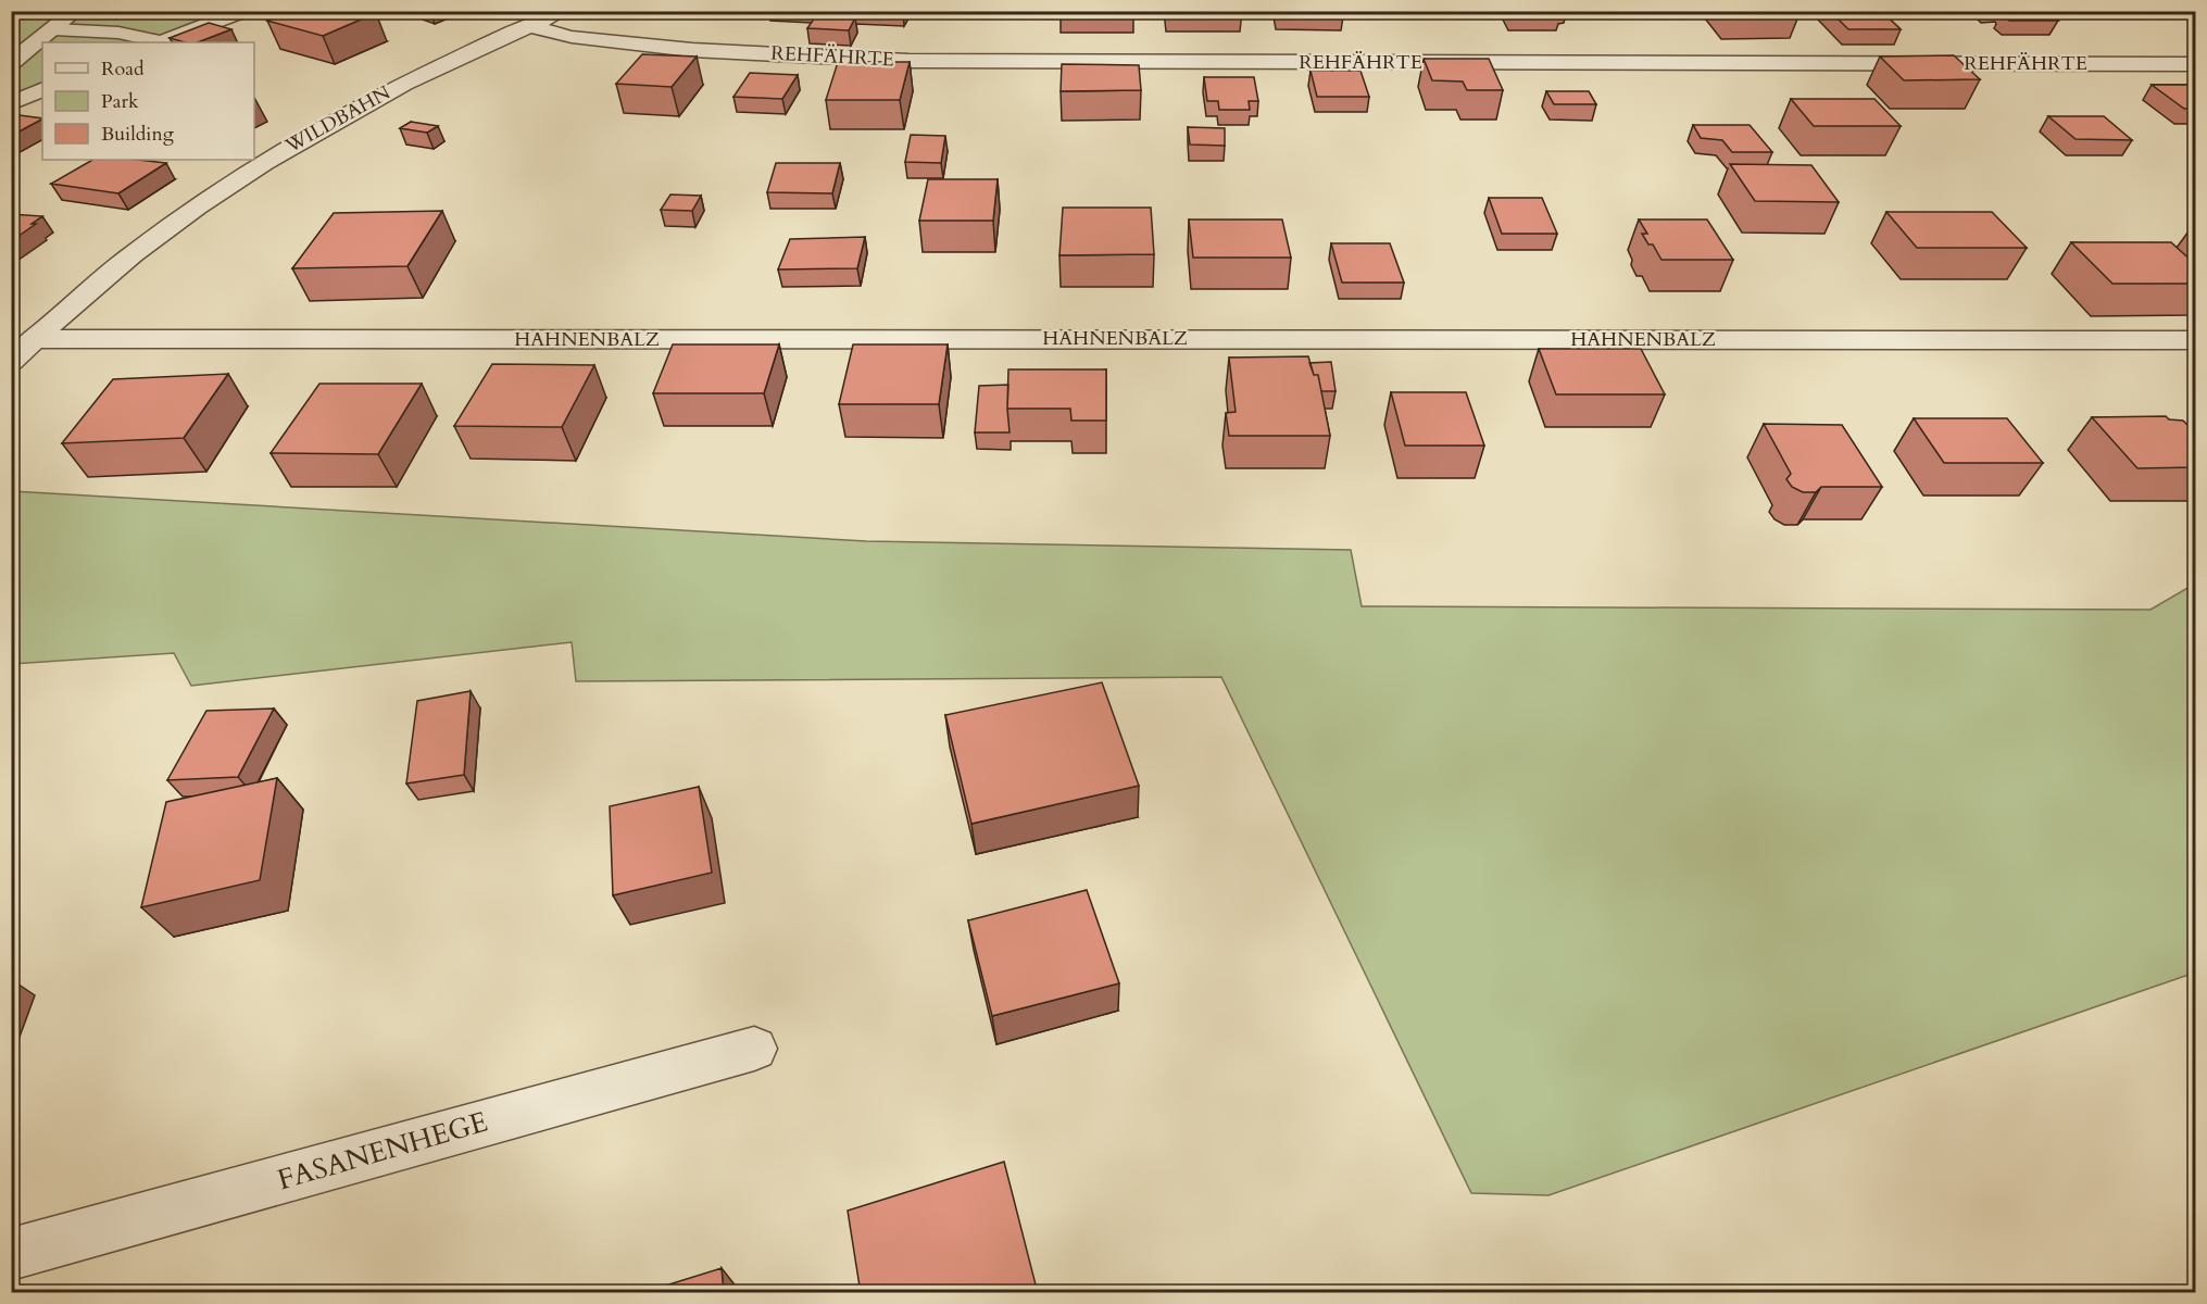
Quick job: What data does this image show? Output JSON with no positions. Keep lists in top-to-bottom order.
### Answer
{
  "streets": {
    "street": [
      "REHFÄHRTE",
      "WILDBAHN",
      "HAHNENBALZ",
      "FASANENHEGE"
    ]
  },
  "crossings": [
    ["REHFÄHRTE", "WILDBAHN"],
    ["WILDBAHN", "HAHNENBALZ"]
  ],
  "legend": ["Road", "Park", "Building"]
}
